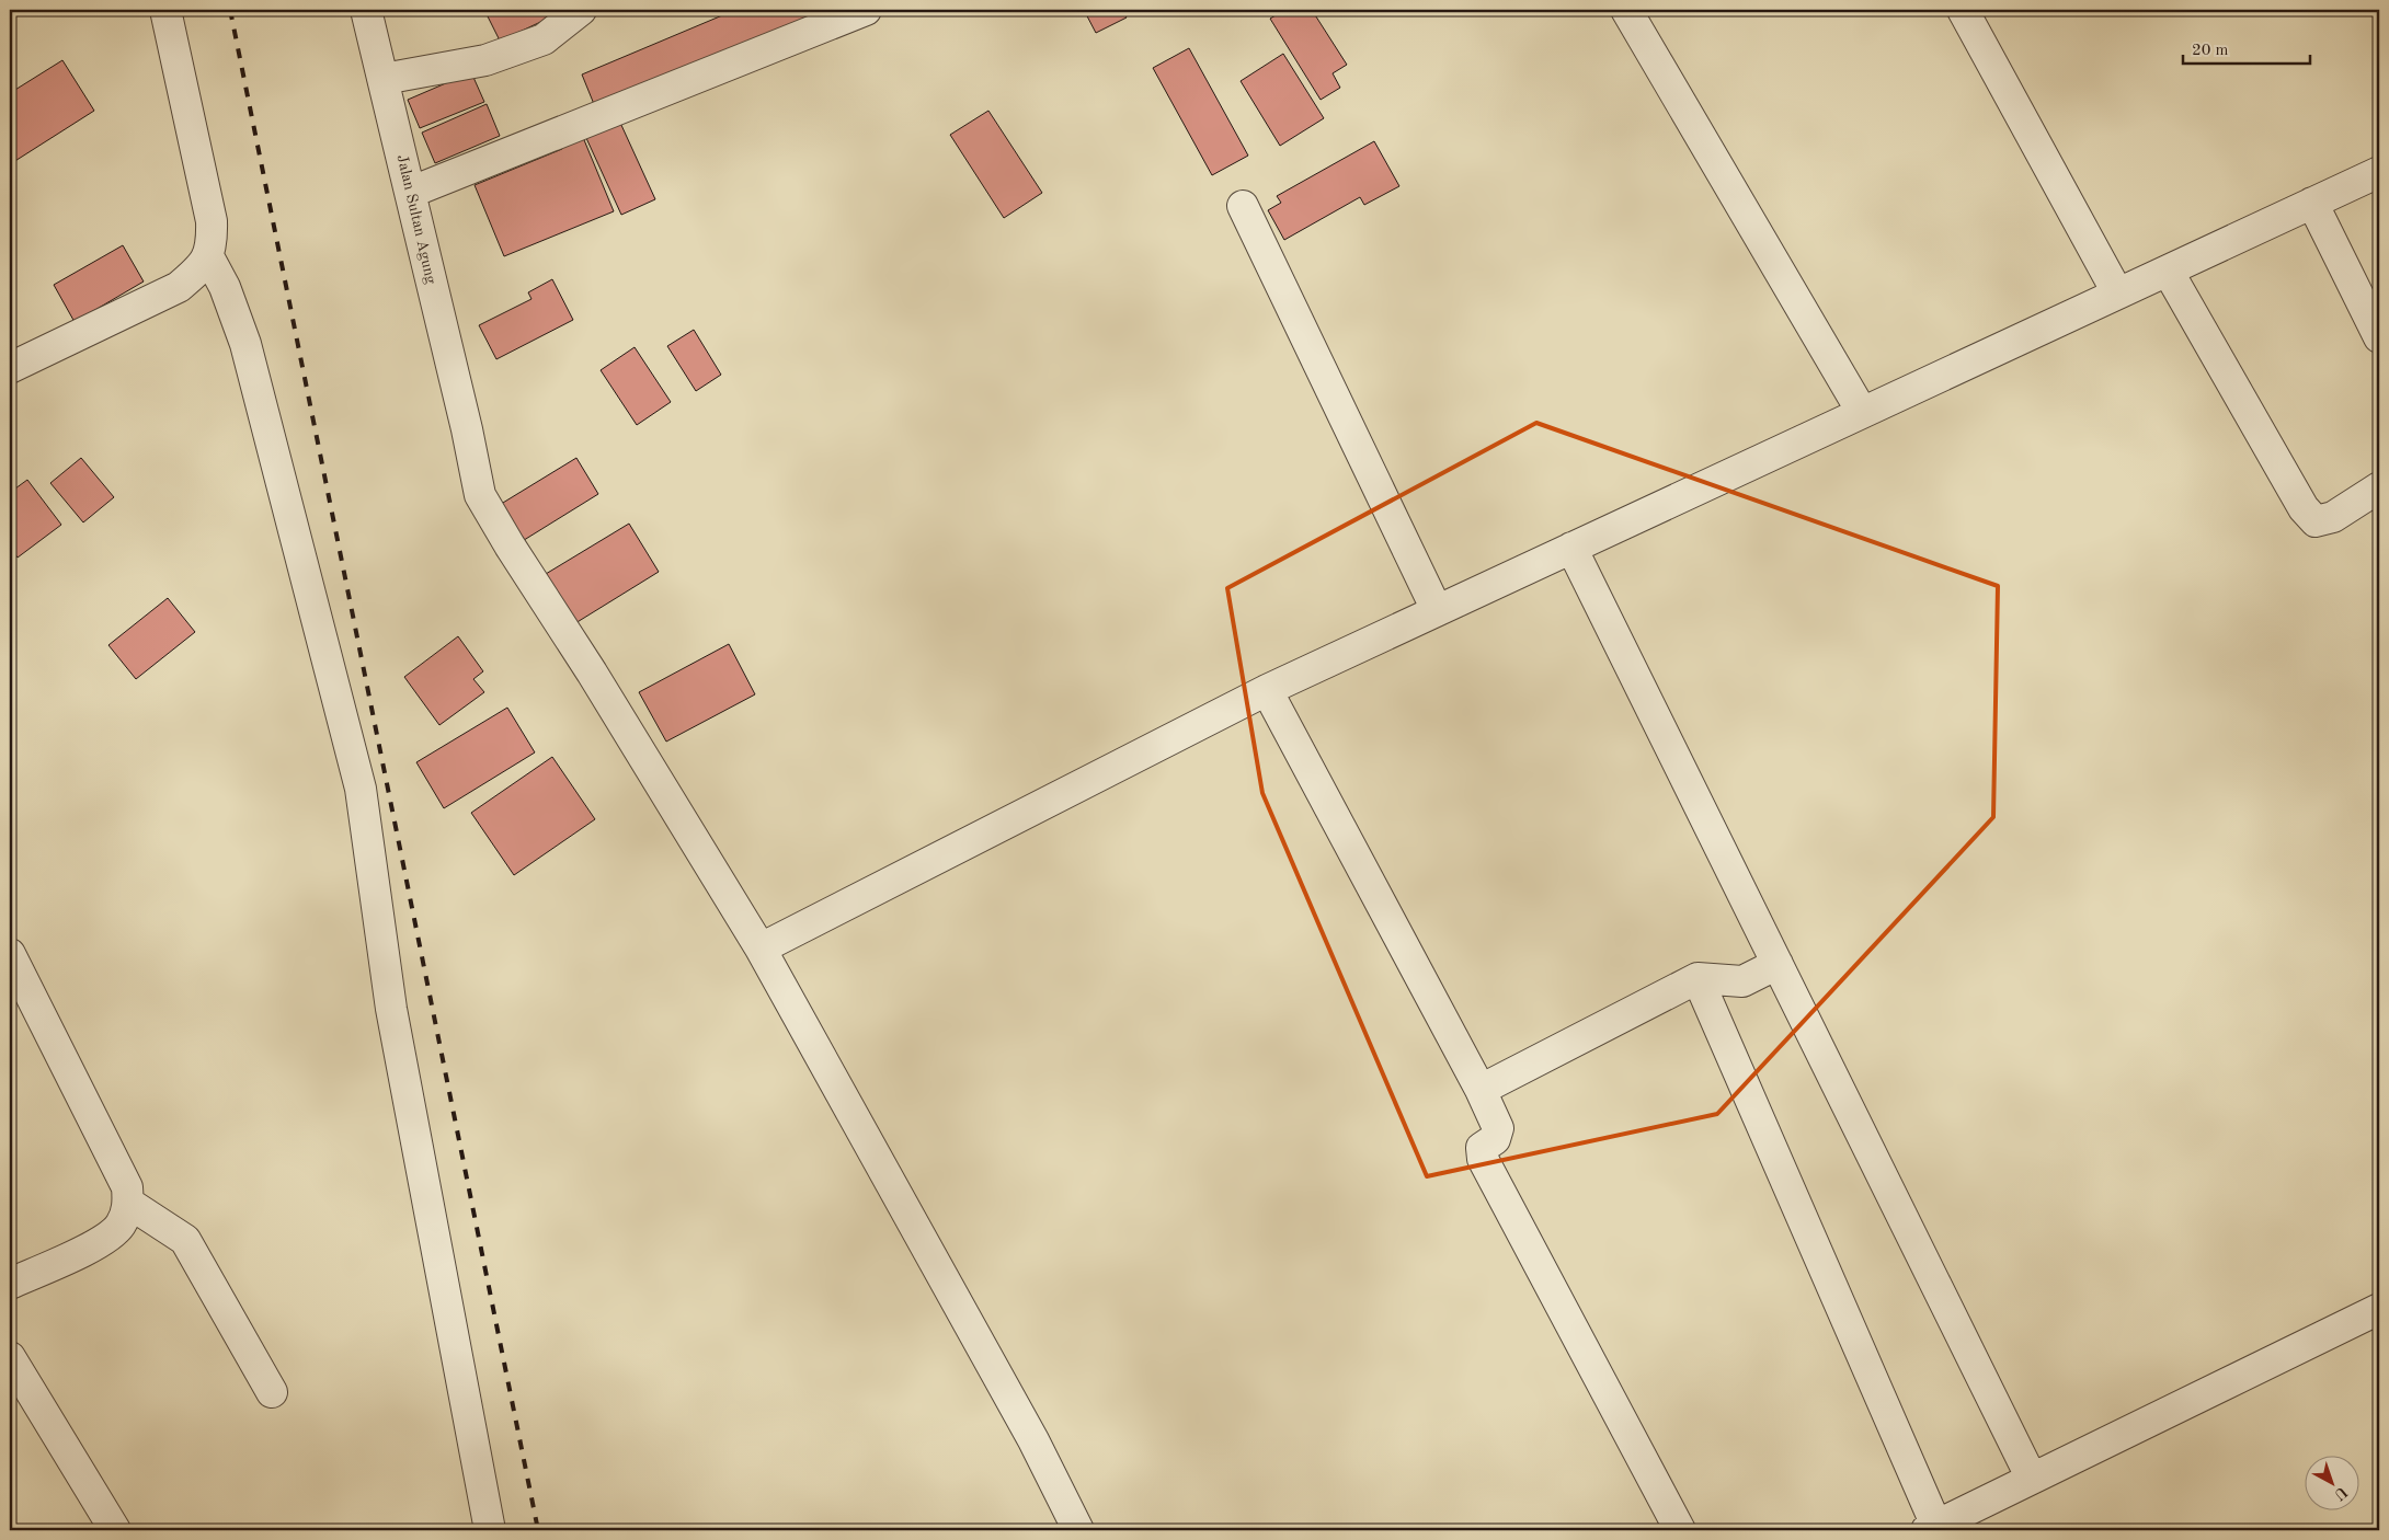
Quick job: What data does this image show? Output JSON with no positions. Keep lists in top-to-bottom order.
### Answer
{
  "streets": {
    "street": ["Jalan Sultan Agung"]
  },
  "scale_bar": "20 m",
  "north": "bottom right"
}
